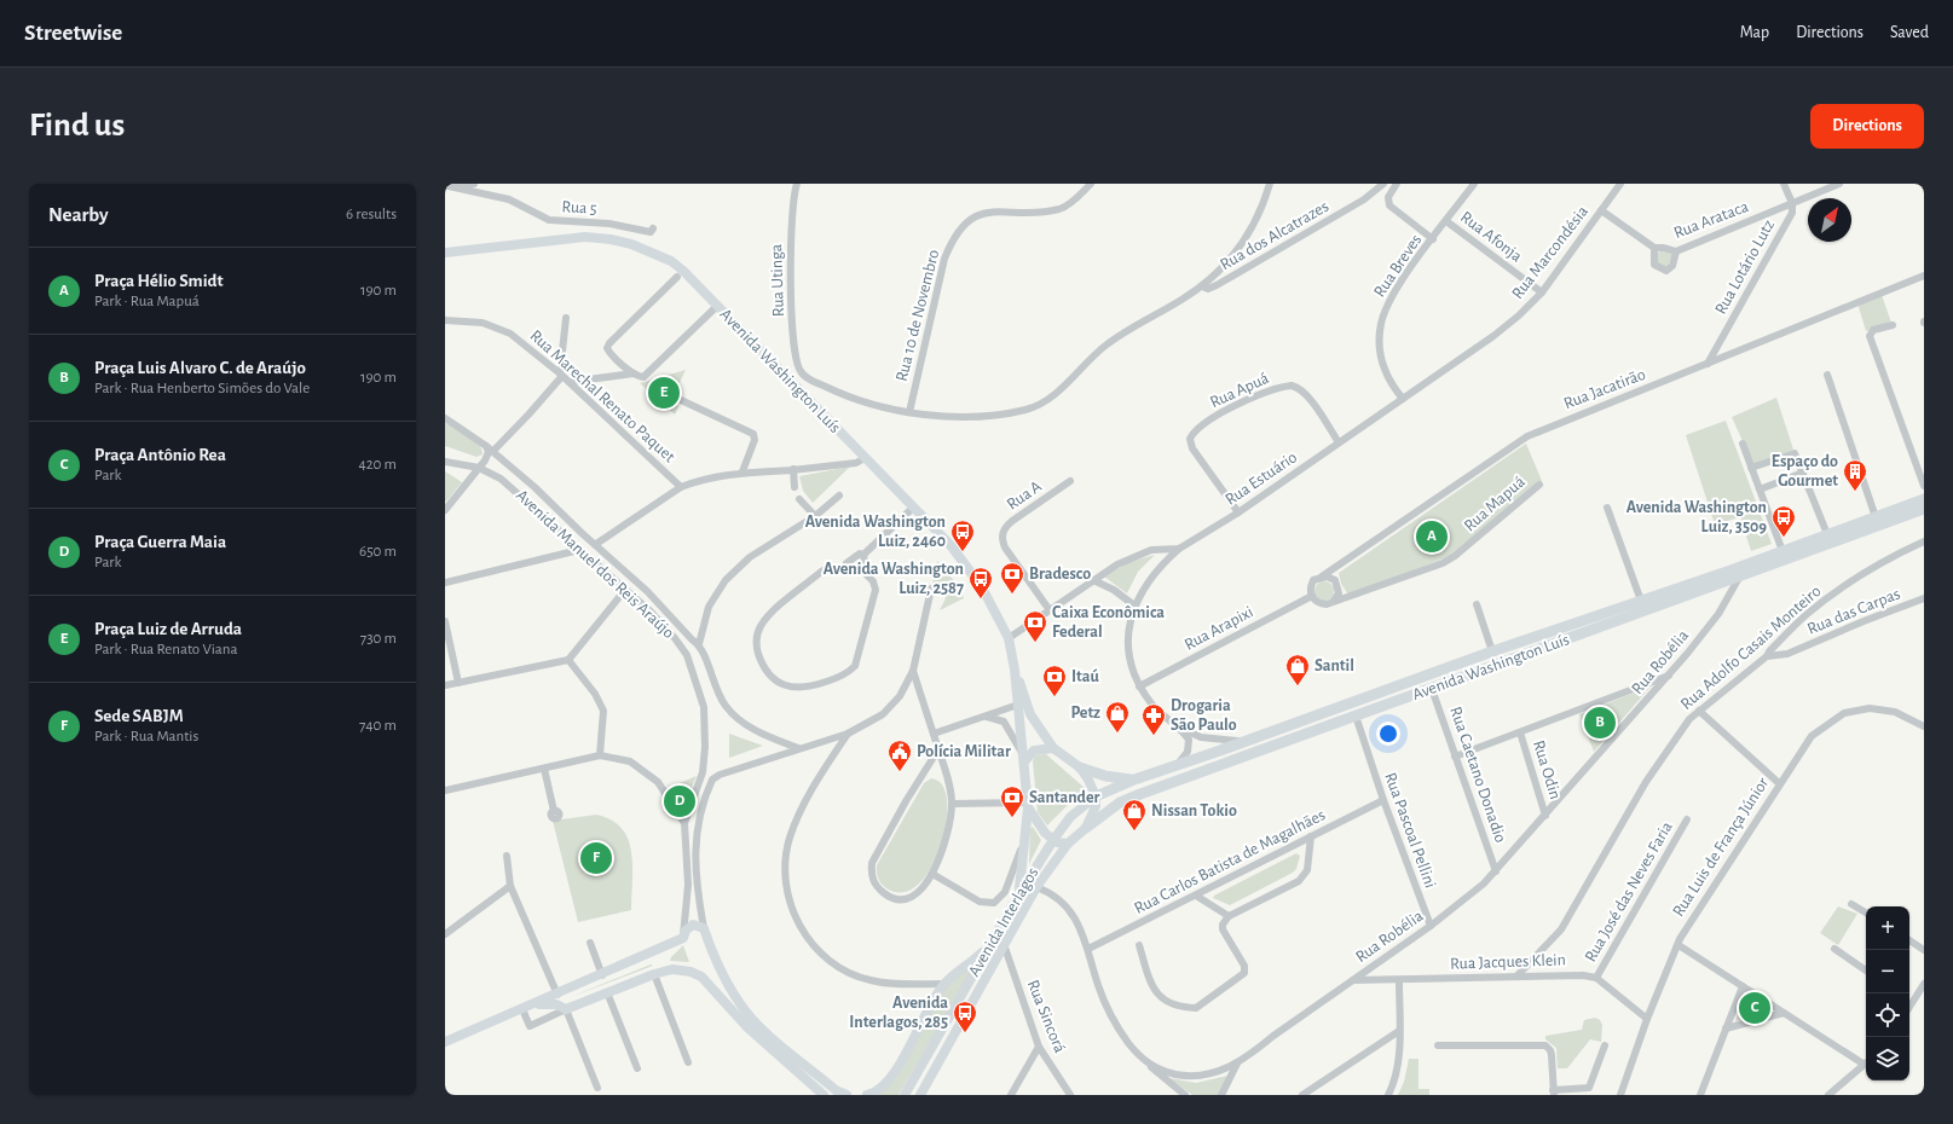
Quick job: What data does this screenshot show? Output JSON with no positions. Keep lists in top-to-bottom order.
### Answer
{
  "streets": {
    "highway": ["Avenida Washington Luís", "Avenida Interlagos"],
    "street": [
      "Rua 5",
      "Rua Arataca",
      "Rua dos Alcatrazes",
      "Rua Afonja",
      "Rua Marcondésia",
      "Rua Breves",
      "Rua Lotário Lutz",
      "Rua Utinga",
      "Rua 10 de Novembro",
      "Rua Jacatirão",
      "Rua Apuá",
      "Rua Marechal Renato Paquet",
      "Rua Estuário",
      "Rua A",
      "Rua Mapuá",
      "Avenida Manuel dos Reis Araújo",
      "Rua das Carpas",
      "Rua Arapixi",
      "Rua Adolfo Casais Monteiro",
      "Rua Robélia",
      "Rua Odin",
      "Rua Caetano Donadio",
      "Rua Pascoal Pellini",
      "Rua Luis de França Júnior",
      "Rua Carlos Batista de Magalhães",
      "Rua José das Neves Faria",
      "Rua Jacques Klein",
      "Rua Sincorá"
    ]
  },
  "crossings": [
    ["Rua Arataca", "Rua Marcondésia"],
    ["Rua Arataca", "Rua Lotário Lutz"],
    ["Rua dos Alcatrazes", "Rua Utinga"],
    ["Rua dos Alcatrazes", "Rua 10 de Novembro"],
    ["Rua Afonja", "Rua Marcondésia"],
    ["Rua Afonja", "Rua Breves"],
    ["Rua Marcondésia", "Rua Estuário"],
    ["Rua Breves", "Rua Estuário"],
    ["Rua Lotário Lutz", "Rua Jacatirão"],
    ["Avenida Washington Luís", "Rua Estuário"],
    ["Avenida Washington Luís", "Rua Robélia"],
    ["Avenida Washington Luís", "Rua Caetano Donadio"],
    ["Avenida Washington Luís", "Rua Pascoal Pellini"],
    ["Avenida Washington Luís", "Avenida Interlagos"],
    ["Rua Jacatirão", "Rua Mapuá"],
    ["Rua Jacatirão", "Rua Arapixi"],
    ["Rua Apuá", "Rua Estuário"],
    ["Rua Estuário", "Rua A"],
    ["Rua Mapuá", "Rua Arapixi"],
    ["Rua das Carpas", "Rua Adolfo Casais Monteiro"],
    ["Rua Adolfo Casais Monteiro", "Rua Jacques Klein"],
    ["Rua Robélia", "Rua Odin"],
    ["Rua Robélia", "Rua Caetano Donadio"],
    ["Rua Robélia", "Rua Pascoal Pellini"],
    ["Rua Robélia", "Rua Jacques Klein"],
    ["Rua Pascoal Pellini", "Rua Carlos Batista de Magalhães"],
    ["Rua José das Neves Faria", "Rua Jacques Klein"],
    ["Avenida Interlagos", "Rua Sincorá"]
  ],
  "places": {
    "building": ["Espaço do Gourmet"],
    "bus stop": [
      "Avenida Washington Luiz, 3509",
      "Avenida Washington Luiz, 2460",
      "Avenida Washington Luiz, 2587",
      "Avenida Interlagos, 285"
    ],
    "bank": [
      "Bradesco",
      "Caixa Econômica Federal",
      "Itaú",
      "Santander"
    ],
    "shop": ["Santil", "Petz", "Nissan Tokio"],
    "pharmacy": ["Drogaria São Paulo"],
    "public building": ["Polícia Militar"]
  },
  "north": "top right",
  "page": {
    "header": "Streetwise",
    "nav": ["Map", "Directions", "Saved"],
    "buttons": "Directions",
    "title": "Find us",
    "heading": ["Nearby", "6 results"],
    "list": [
      {
        "mark": "A",
        "name": "Praça Hélio Smidt",
        "note": "Park · Rua Mapuá",
        "value": "190 m"
      },
      {
        "mark": "B",
        "name": "Praça Luis Alvaro C. de Araújo",
        "note": "Park · Rua Henberto Simões do Vale",
        "value": "190 m"
      },
      {
        "mark": "C",
        "name": "Praça Antônio Rea",
        "note": "Park",
        "value": "420 m"
      },
      {
        "mark": "D",
        "name": "Praça Guerra Maia",
        "note": "Park",
        "value": "650 m"
      },
      {
        "mark": "E",
        "name": "Praça Luiz de Arruda",
        "note": "Park · Rua Renato Viana",
        "value": "730 m"
      },
      {
        "mark": "F",
        "name": "Sede SABJM",
        "note": "Park · Rua Mantis",
        "value": "740 m"
      }
    ],
    "pins": [
      "E",
      "A",
      "B",
      "D",
      "F",
      "C"
    ],
    "map_buttons": ["+", "−"]
  }
}
